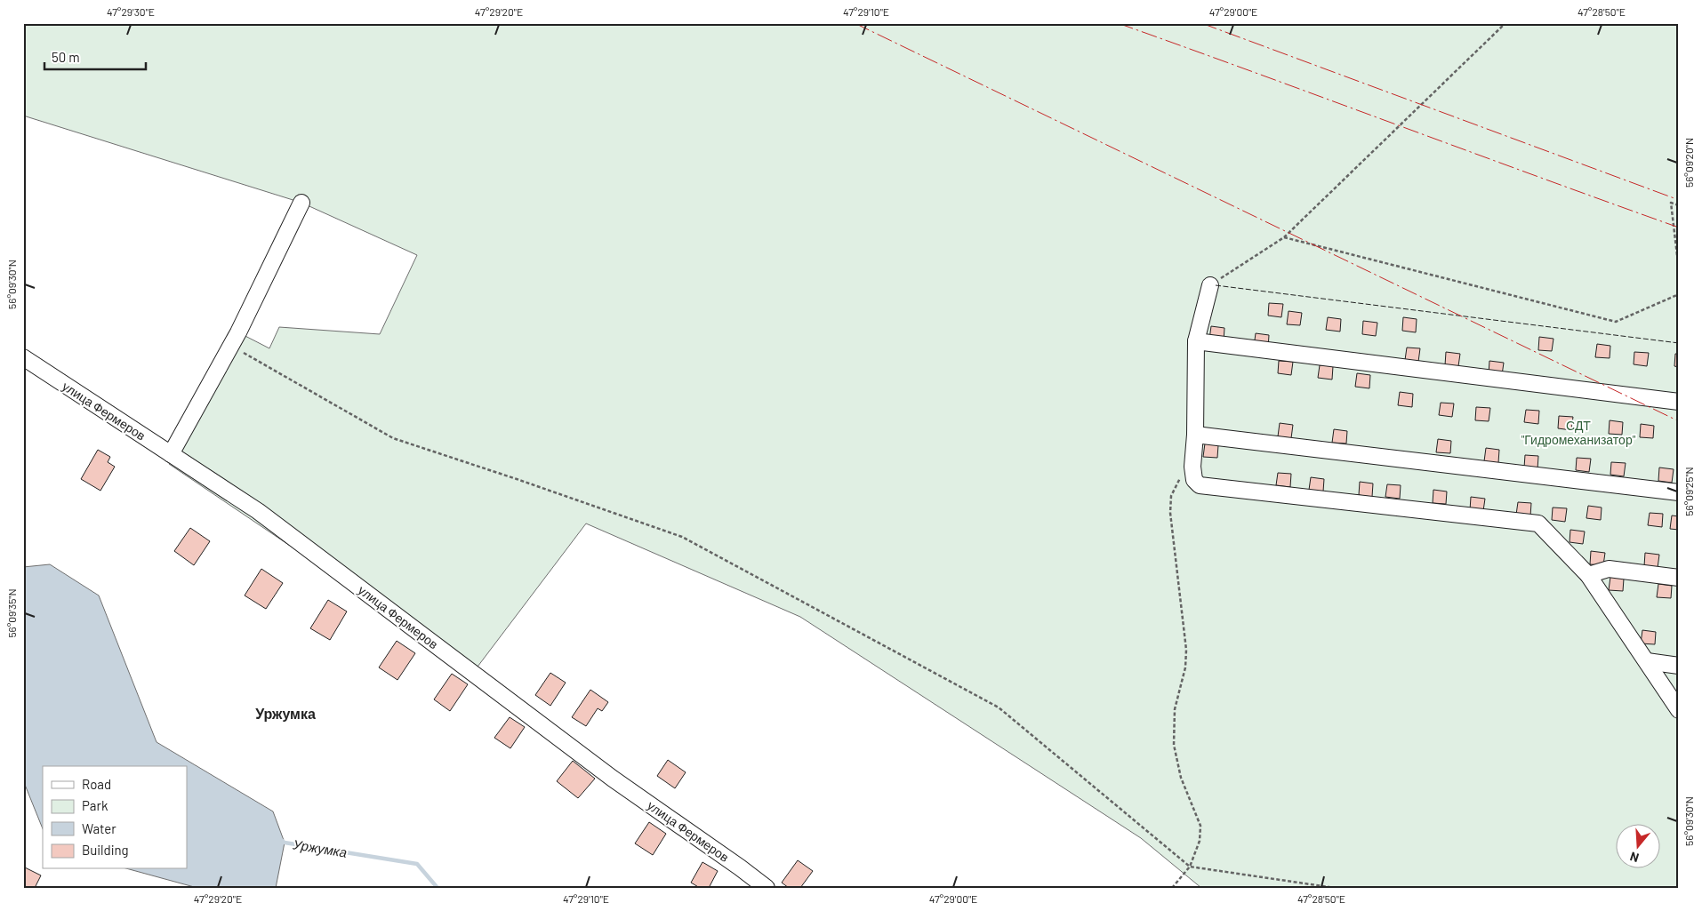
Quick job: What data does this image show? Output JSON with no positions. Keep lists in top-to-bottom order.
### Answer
{
  "streets": {
    "street": ["улица Фермеров"]
  },
  "districts": ["Уржумка"],
  "water": ["Уржумка"],
  "parks": ["СДТ \"Гидромеханизатор\""],
  "legend": [
    "Road",
    "Park",
    "Water",
    "Building"
  ],
  "scale_bar": "50 m",
  "north": "bottom",
  "coordinates": [
    "47°29'30\"E",
    "47°29'20\"E",
    "47°29'10\"E",
    "47°29'00\"E",
    "47°28'50\"E",
    "56°09'20\"N",
    "56°09'30\"N",
    "56°09'25\"N",
    "56°09'35\"N"
  ]
}
